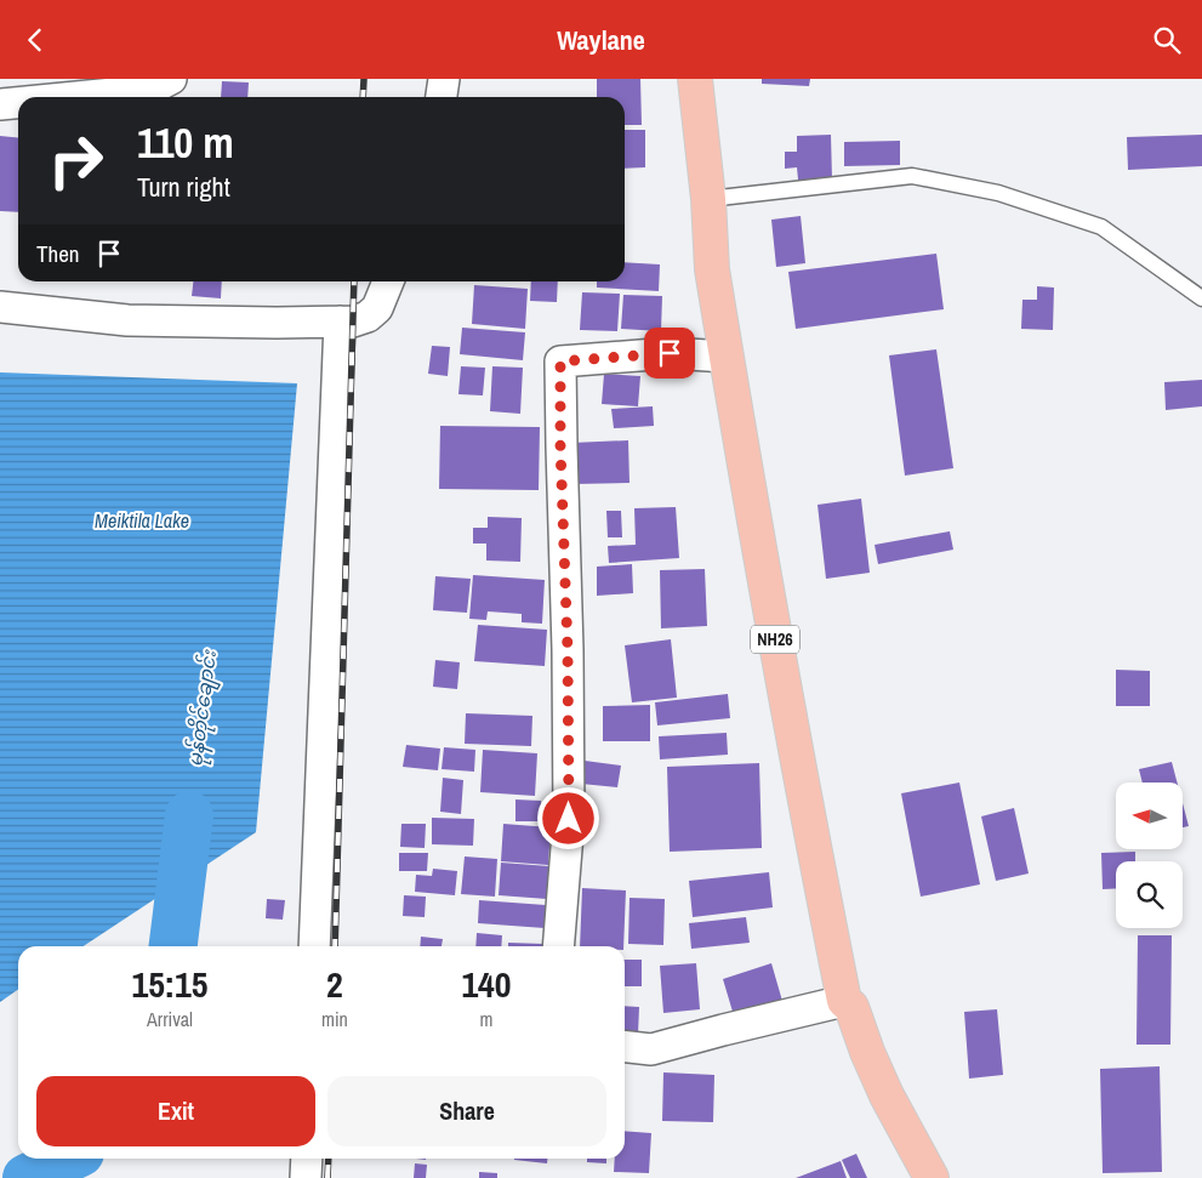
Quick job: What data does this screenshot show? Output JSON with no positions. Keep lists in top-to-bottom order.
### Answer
{
  "streets": {
    "highway": ["NH26"]
  },
  "water": ["Meiktila Lake", "မုန်တိုင်ချောင်း"],
  "north": "left",
  "page": {
    "header": "Waylane",
    "turn": ["110 m", "Turn right"],
    "then": "Then",
    "eta": [
      "15:15",
      "Arrival",
      "2",
      "min",
      "140",
      "m"
    ],
    "buttons": ["Exit", "Share"]
  }
}
